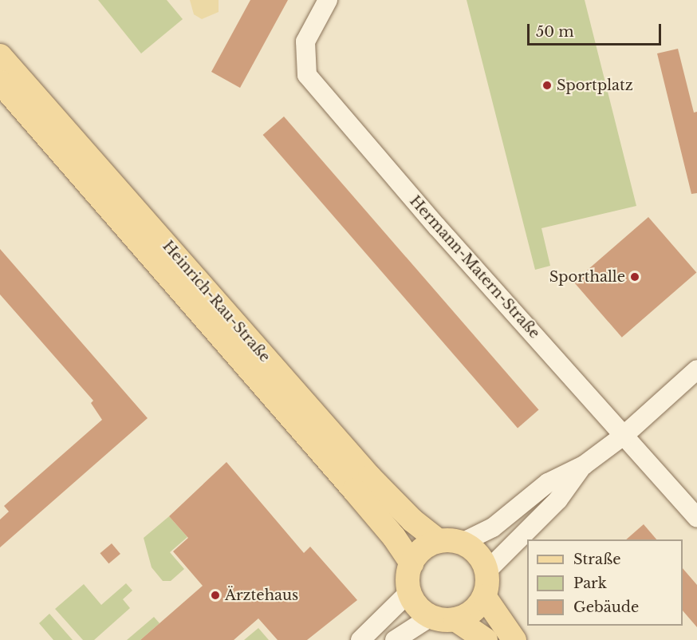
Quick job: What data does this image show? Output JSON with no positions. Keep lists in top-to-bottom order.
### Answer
{
  "streets": {
    "main road": ["Heinrich-Rau-Straße"],
    "street": ["Hermann-Matern-Straße"]
  },
  "places": ["Sportplatz", "Sporthalle", "Ärztehaus"],
  "legend": ["Straße", "Park", "Gebäude"],
  "scale_bar": "50 m"
}
